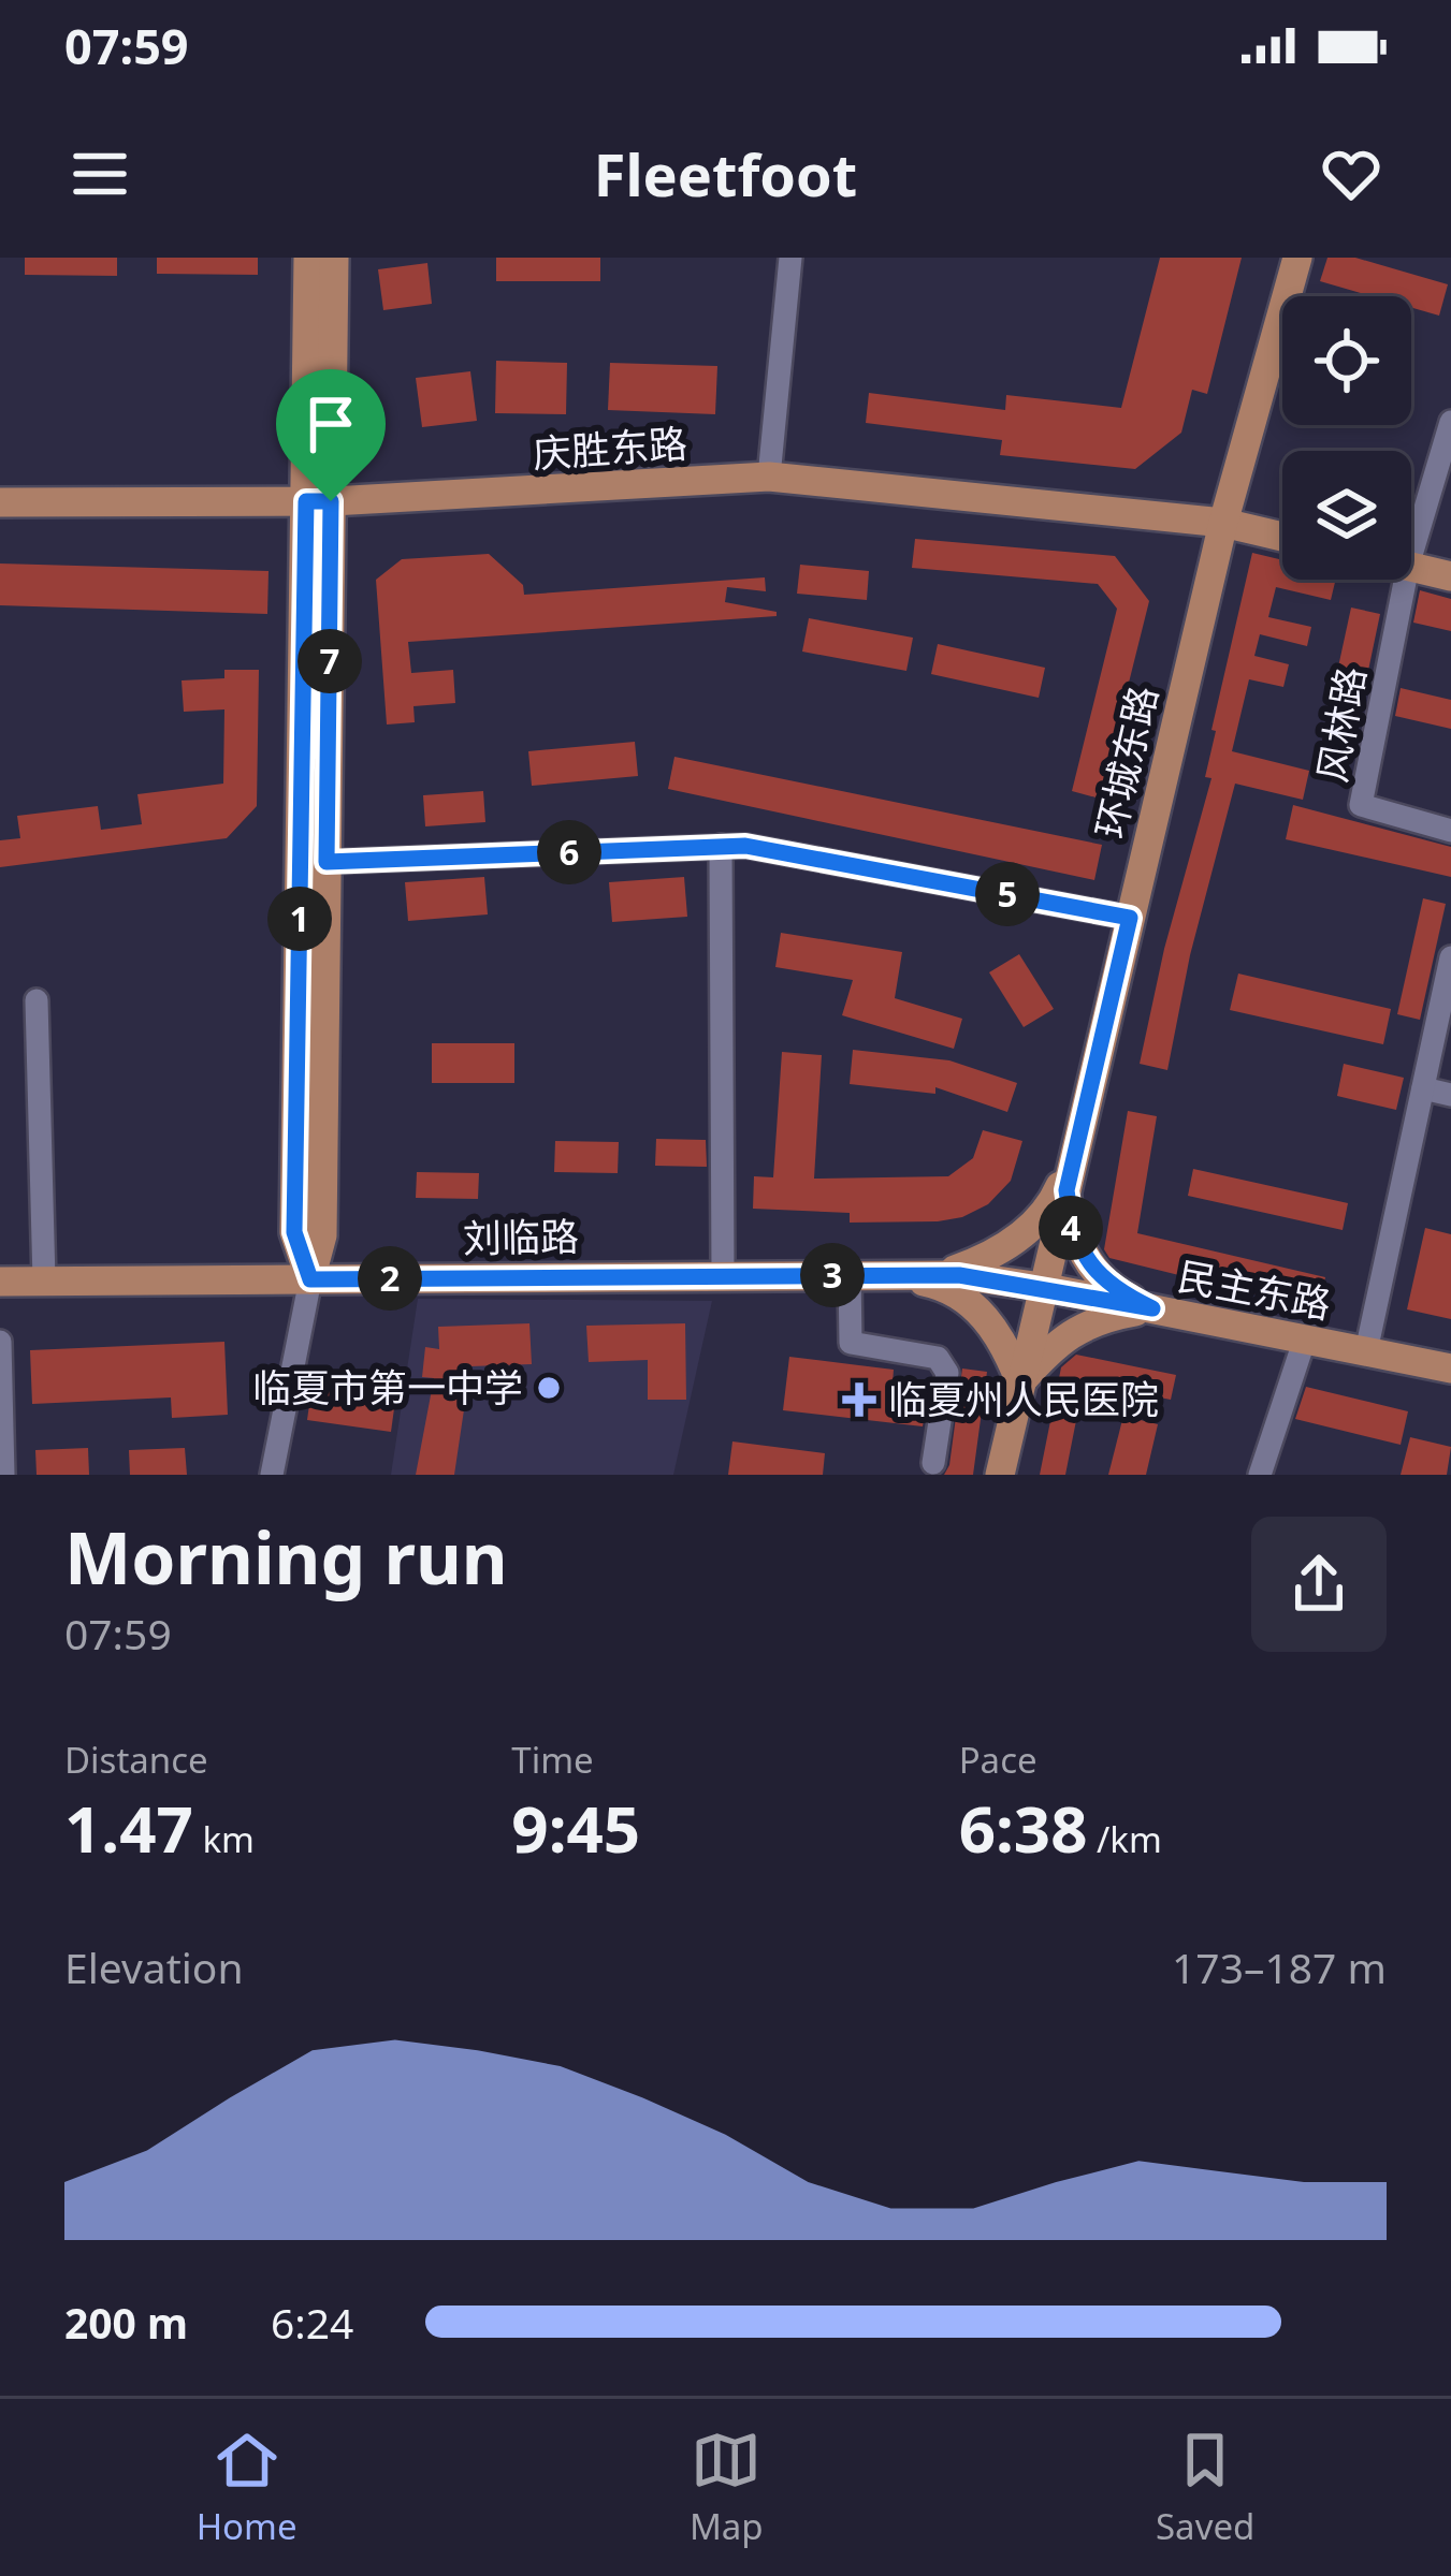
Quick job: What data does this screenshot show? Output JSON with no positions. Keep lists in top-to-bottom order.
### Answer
{
  "streets": {
    "main road": [
      "庆胜东路",
      "环城东路",
      "刘临路",
      "民主东路"
    ],
    "street": ["风林路"]
  },
  "crossings": [
    ["庆胜东路", "环城东路"],
    ["环城东路", "刘临路"],
    ["环城东路", "民主东路"],
    ["刘临路", "民主东路"]
  ],
  "places": {
    "other": ["临夏市第一中学"],
    "health": ["临夏州人民医院"]
  },
  "page": {
    "status": "07:59",
    "header": "Fleetfoot",
    "pins": [
      "7",
      "6",
      "5",
      "1",
      "4",
      "3",
      "2"
    ],
    "heading": ["Morning run", "07:59"],
    "stats": [
      ["Distance", "1.47 km"],
      ["Time", "9:45"],
      ["Pace", "6:38 /km"]
    ],
    "chart": ["Elevation", "173–187 m"],
    "list": [
      {
        "name": "200 m",
        "note": "6:24"
      }
    ],
    "tabs": ["Home", "Map", "Saved"]
  }
}
